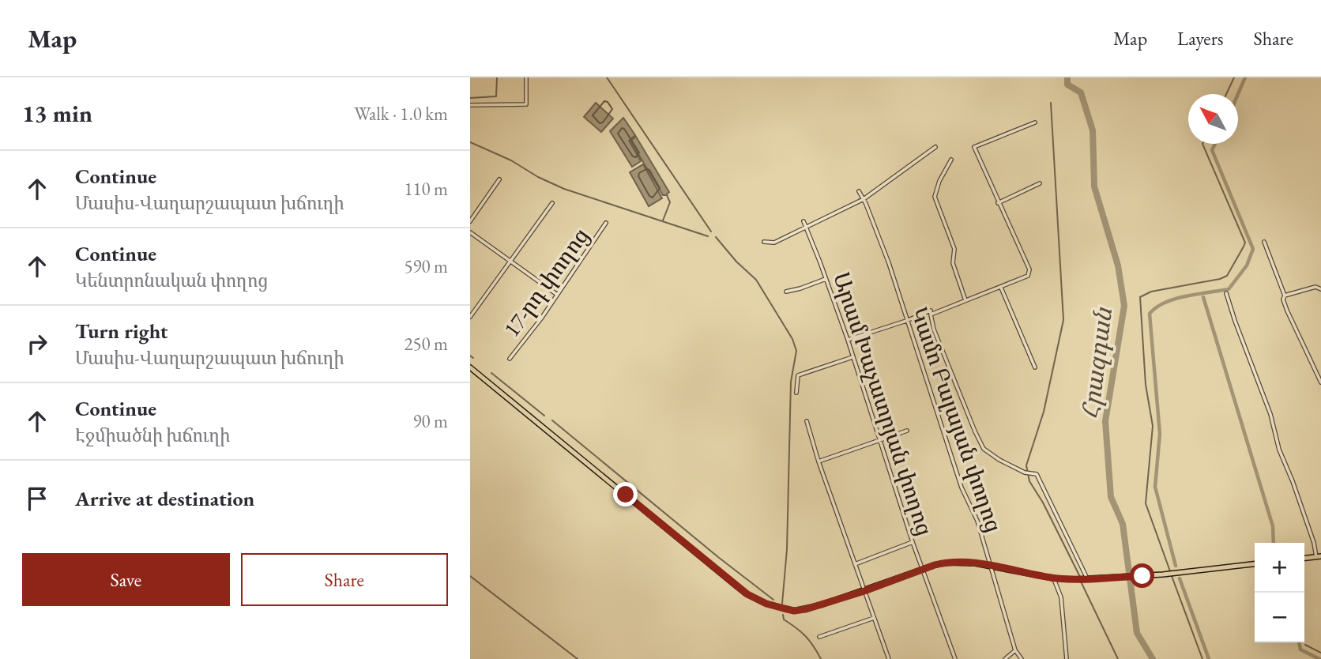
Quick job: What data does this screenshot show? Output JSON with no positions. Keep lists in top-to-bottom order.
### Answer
{
  "streets": {
    "street": ["17-րդ փողոց", "Արամ Խաչատրյան փողոց", "Կամո Բալայան փողոց"]
  },
  "water": ["Հրազդան"],
  "north": "top left",
  "page": {
    "header": "Map",
    "nav": ["Map", "Layers", "Share"],
    "heading": ["13 min", "Walk · 1.0 km"],
    "list": [
      ["Continue", "Մասիս-Վաղարշապատ խճուղի", "110 m"],
      ["Continue", "Կենտրոնական փողոց", "590 m"],
      ["Turn right", "Մասիս-Վաղարշապատ խճուղի", "250 m"],
      ["Continue", "Էջմիածնի խճուղի", "90 m"],
      "Arrive at destination"
    ],
    "buttons": ["Save", "Share"],
    "map_buttons": ["+", "−"]
  }
}
